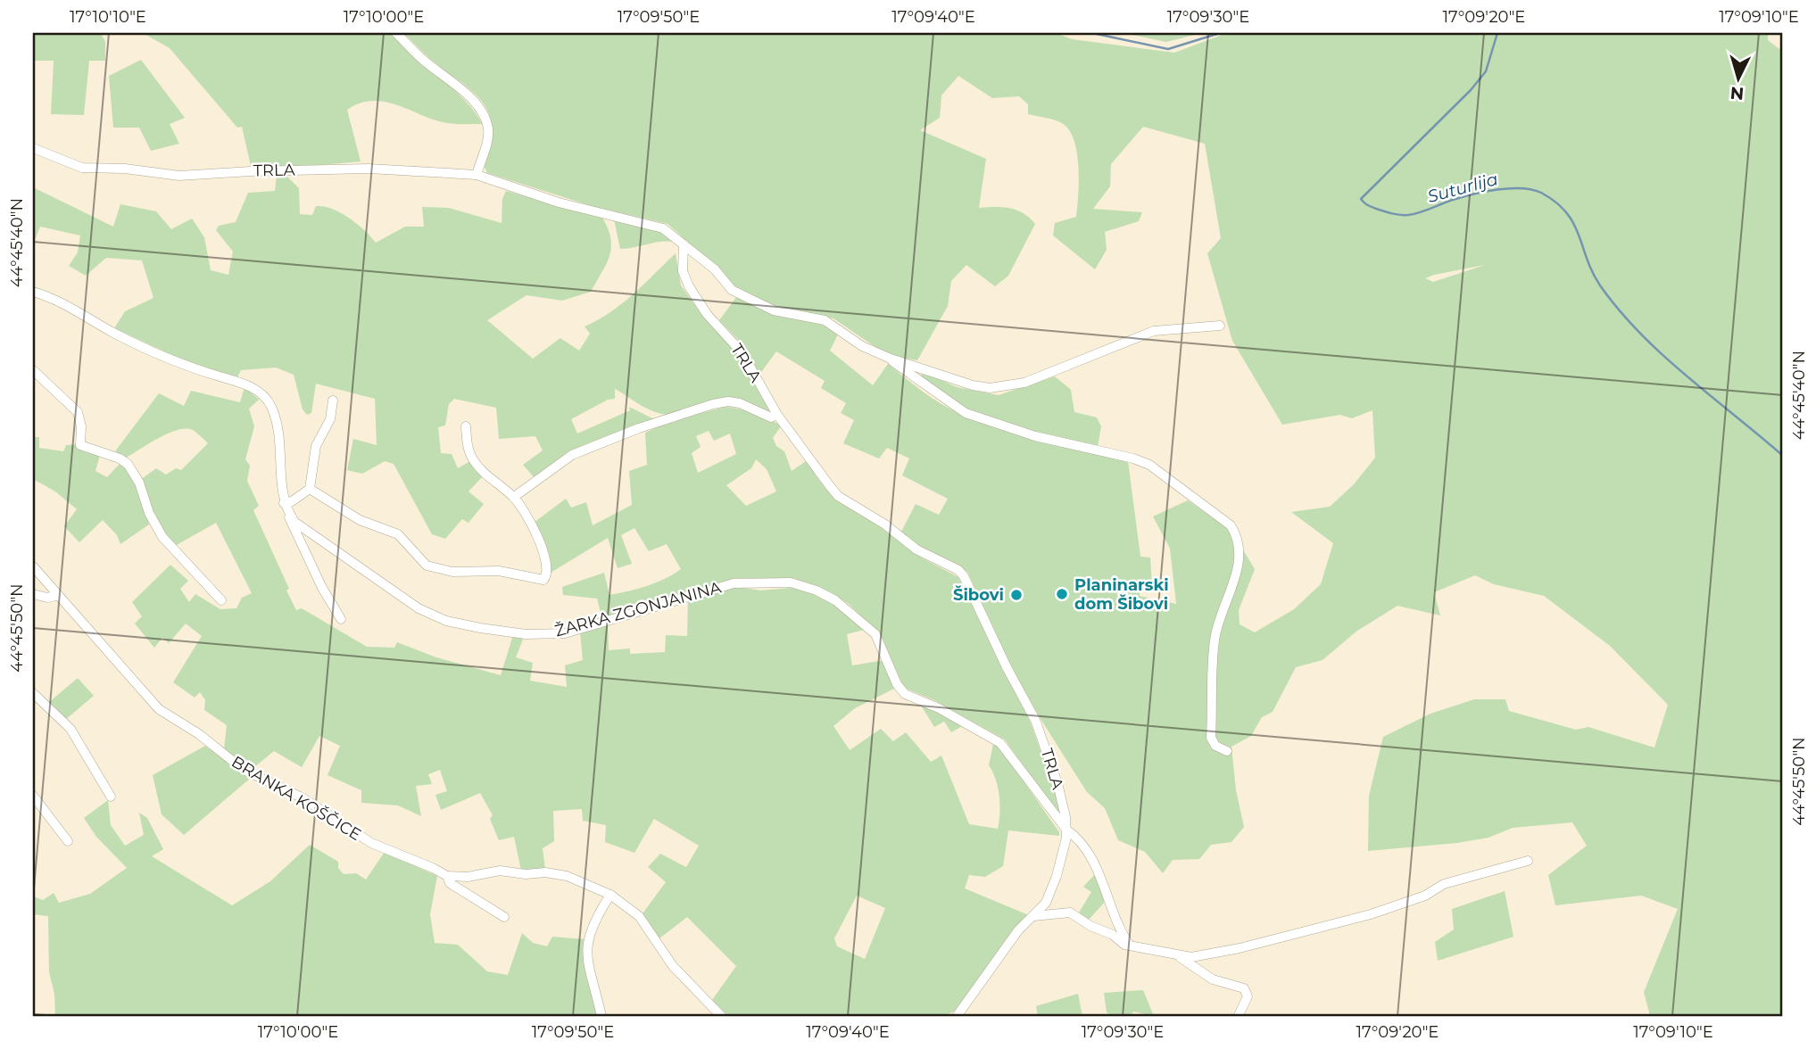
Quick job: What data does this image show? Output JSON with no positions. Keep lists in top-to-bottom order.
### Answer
{
  "streets": {
    "street": ["TRLA", "ŽARKA ZGONJANINA", "BRANKA KOŠČICE"]
  },
  "crossings": [
    ["TRLA", "ŽARKA ZGONJANINA"]
  ],
  "water": ["Suturlija"],
  "places": ["Planinarski dom Šibovi", "Šibovi"],
  "north": "bottom",
  "coordinates": [
    "17°10'10\"E",
    "17°10'00\"E",
    "17°09'50\"E",
    "17°09'40\"E",
    "17°09'30\"E",
    "17°09'20\"E",
    "17°09'10\"E",
    "44°45'40\"N",
    "44°45'50\"N"
  ]
}
